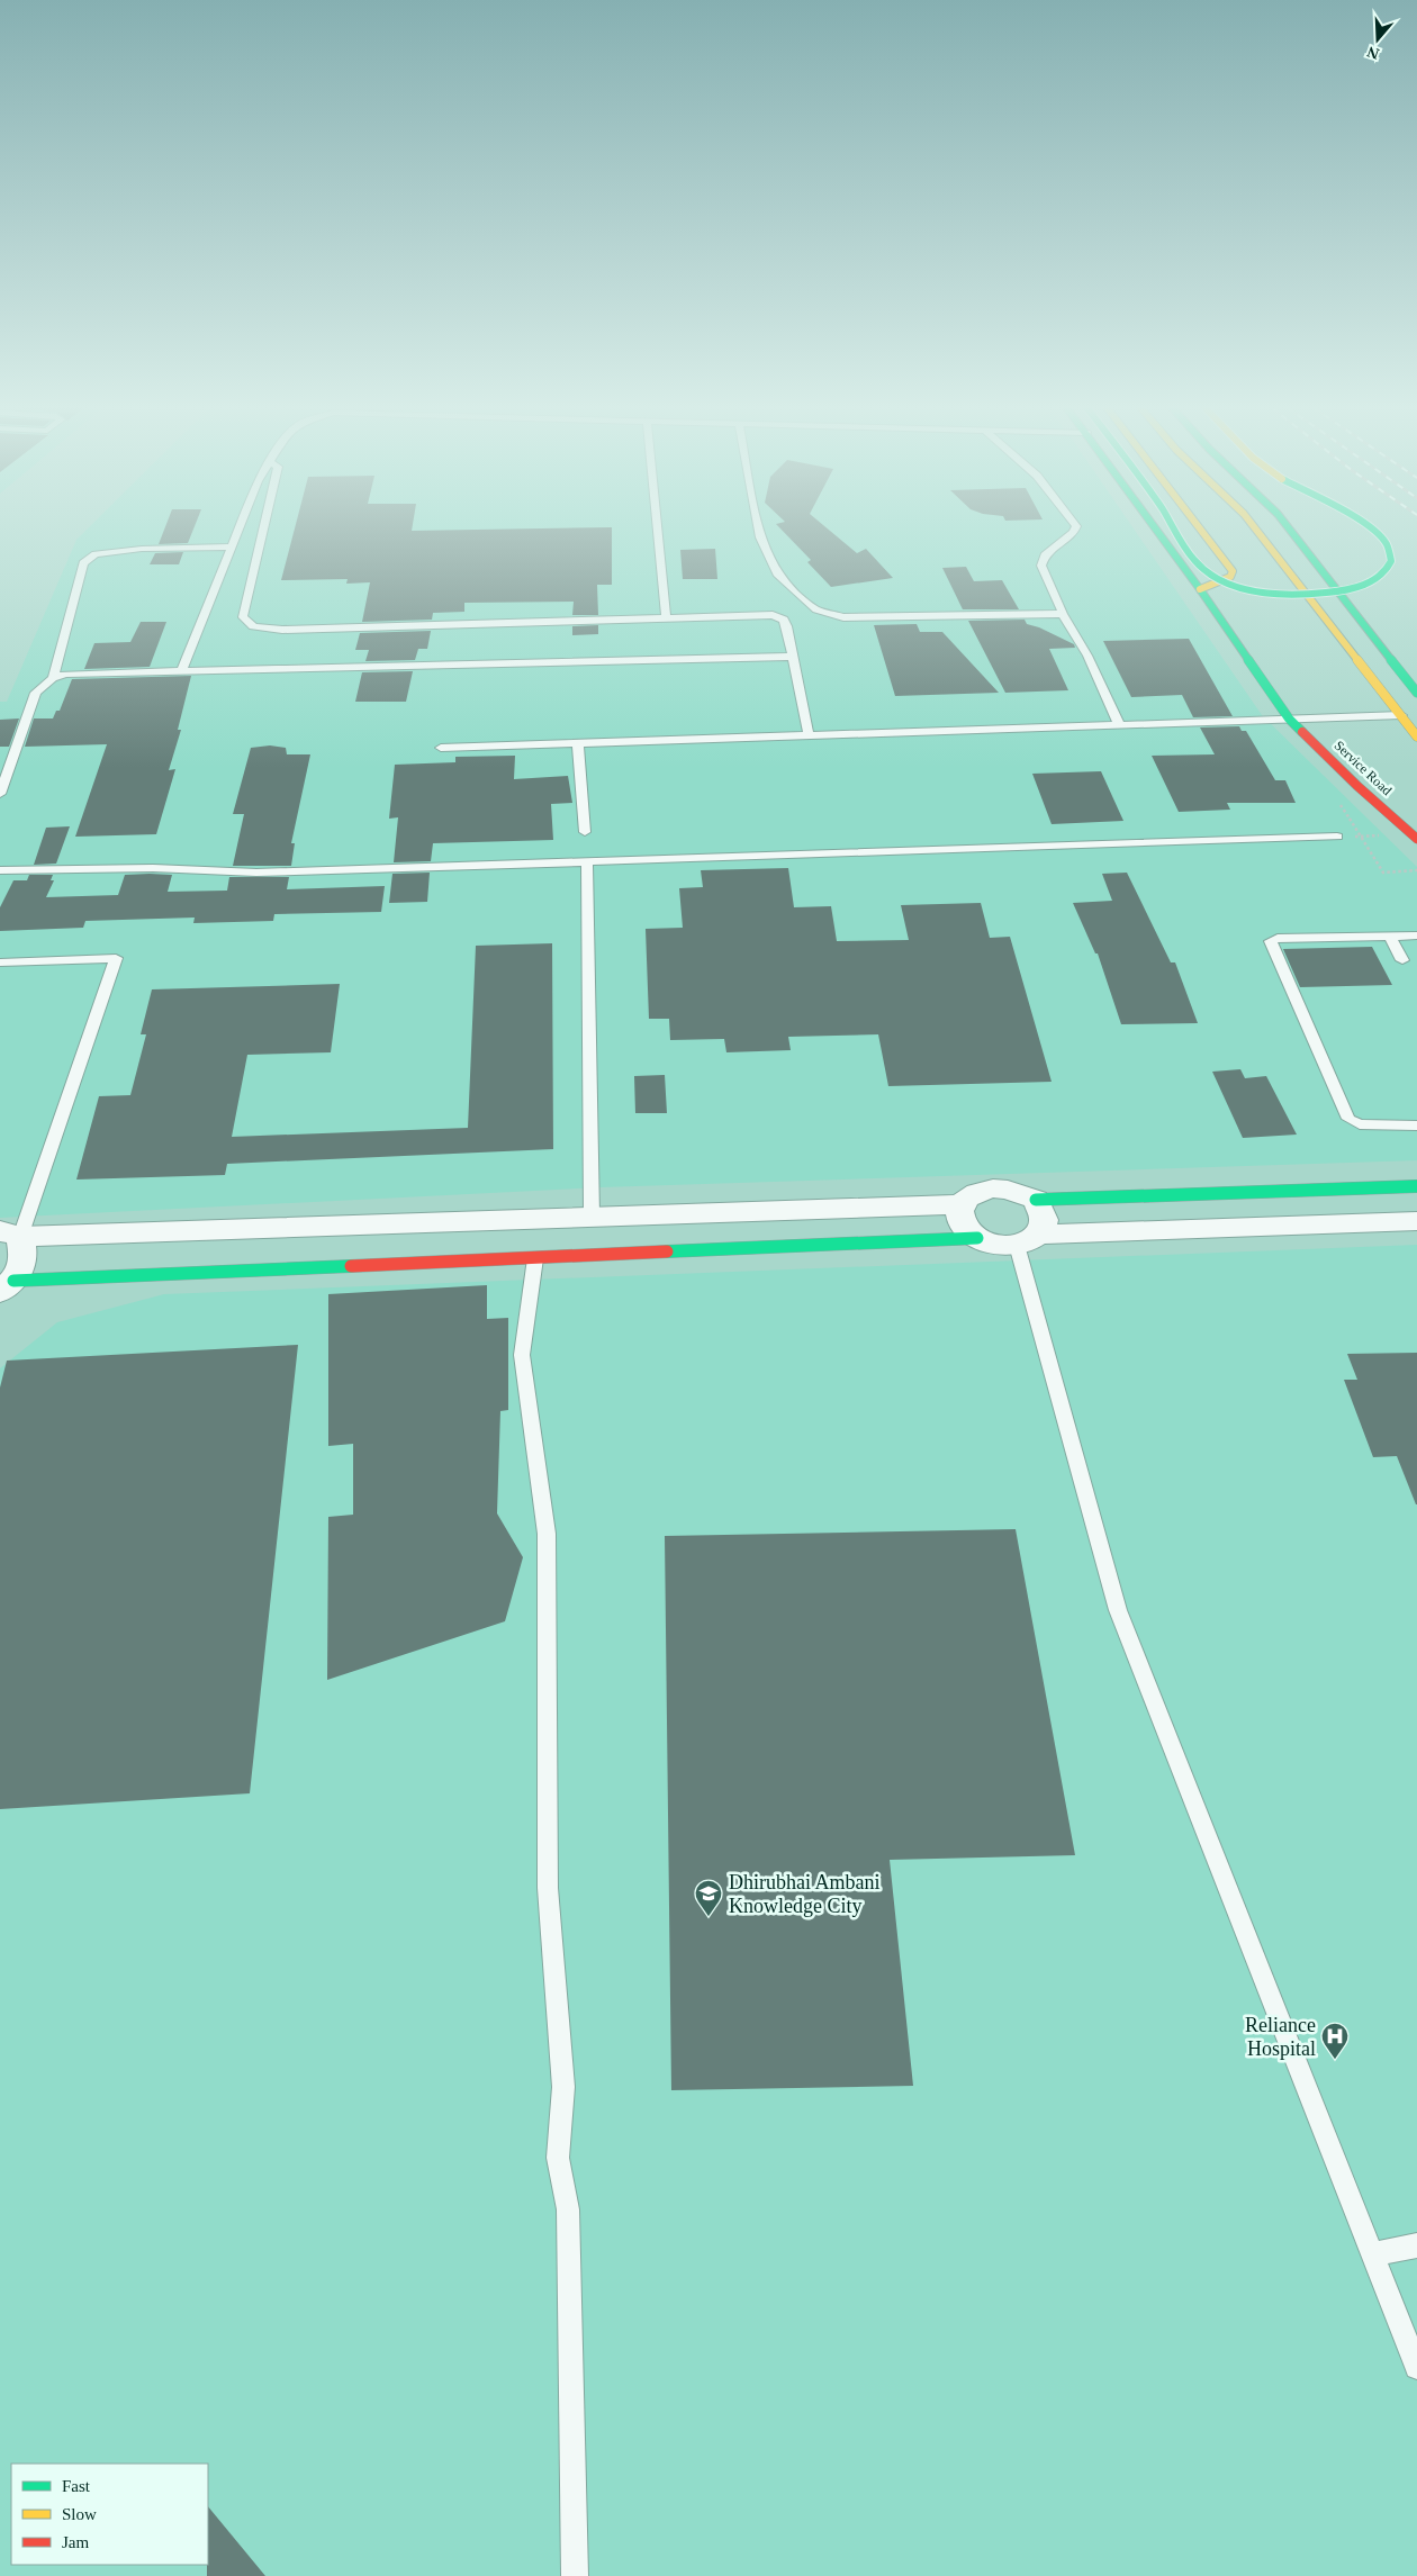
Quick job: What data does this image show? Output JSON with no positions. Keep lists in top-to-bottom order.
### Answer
{
  "streets": {
    "main road": ["Service Road"]
  },
  "places": {
    "school or university": ["Dhirubhai Ambani Knowledge City"],
    "hospital": ["Reliance Hospital"]
  },
  "legend": ["Fast", "Slow", "Jam"],
  "north": "bottom"
}
